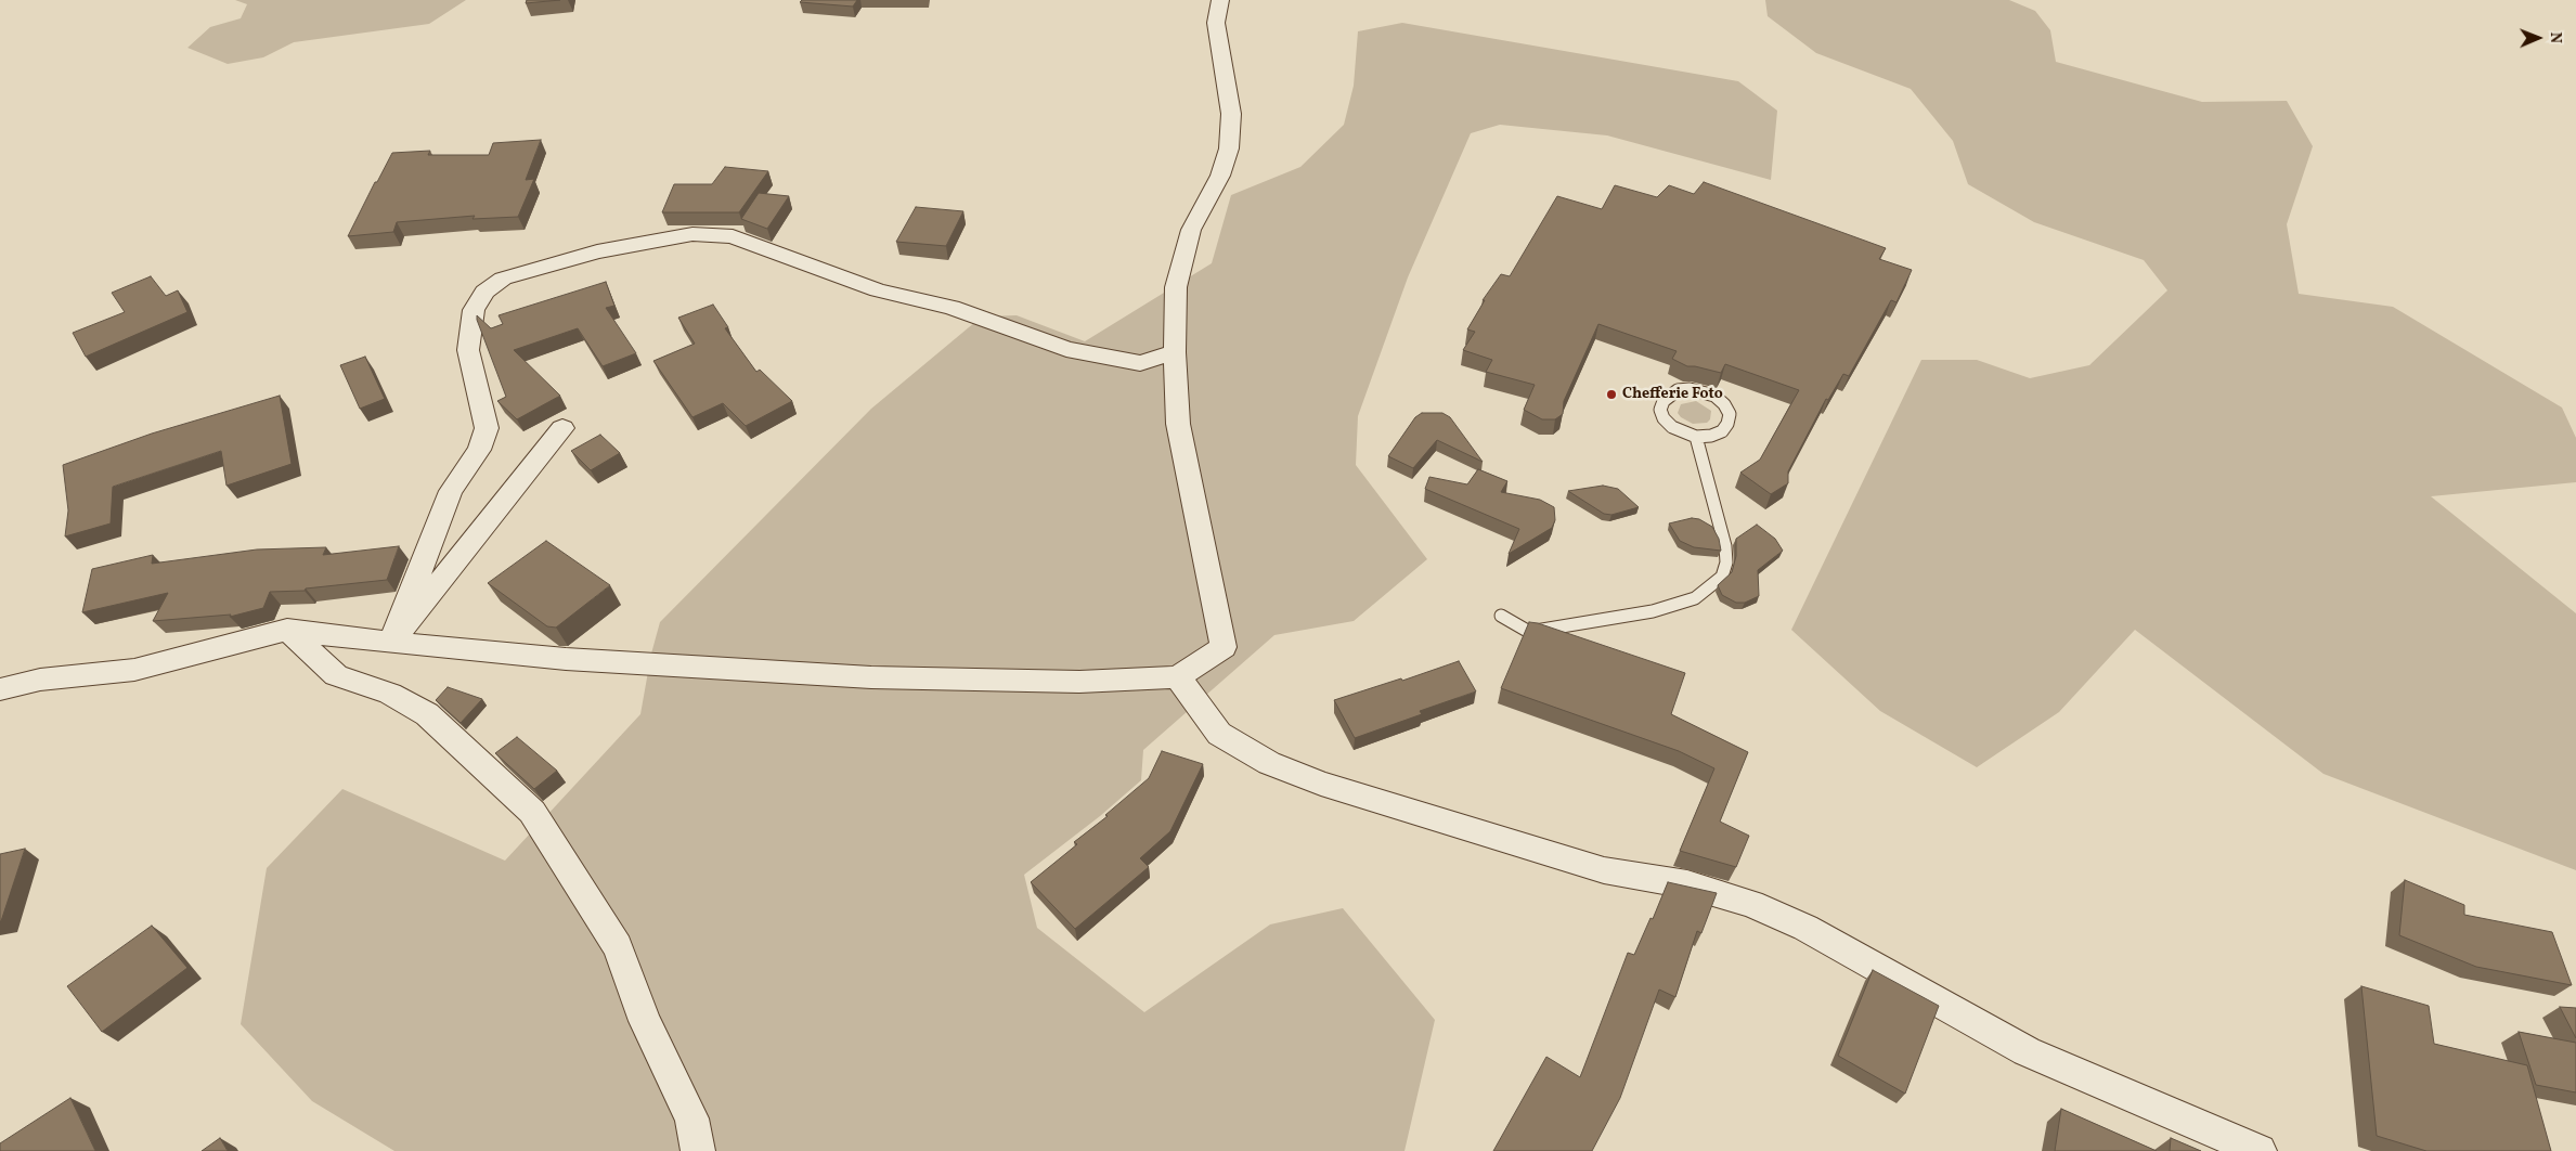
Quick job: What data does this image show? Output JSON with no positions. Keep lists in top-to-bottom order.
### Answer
{
  "places": ["Chefferie Foto"],
  "north": "right"
}
